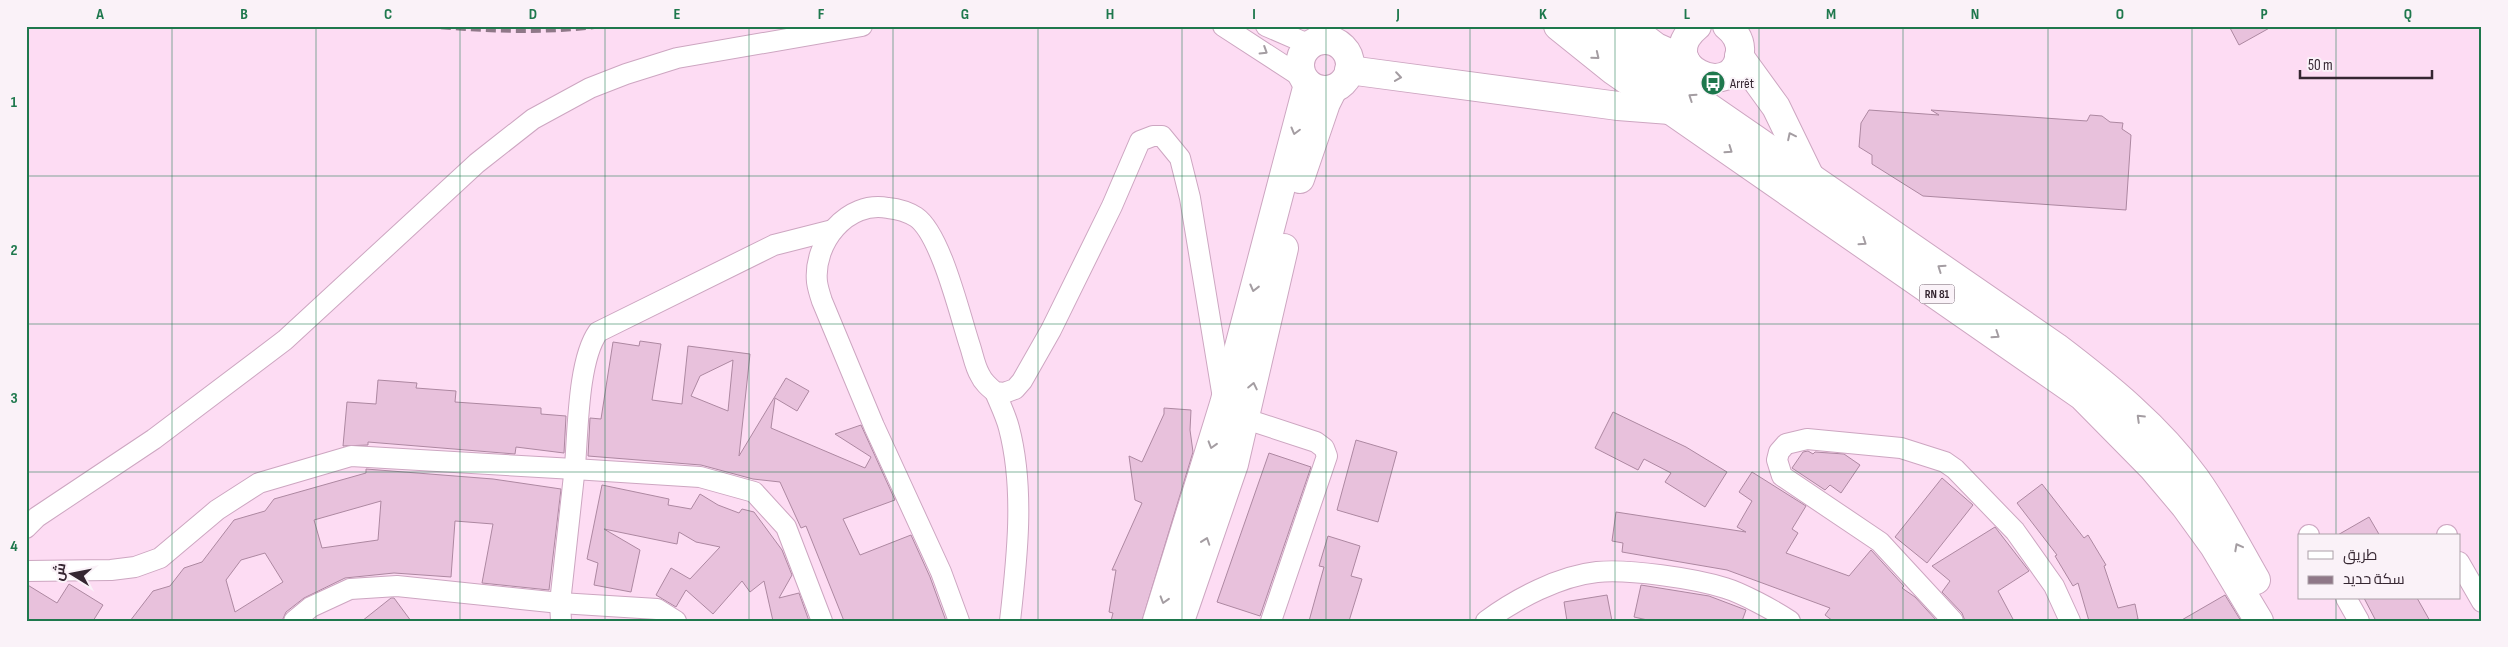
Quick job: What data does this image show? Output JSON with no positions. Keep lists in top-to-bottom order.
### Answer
{
  "streets": {
    "main road": ["RN 81"]
  },
  "places": {
    "bus stop": ["Arrêt"]
  },
  "legend": ["طريق", "سكة حديد"],
  "scale_bar": "50 m",
  "north": "left",
  "grid": {
    "columns": [
      "A",
      "B",
      "C",
      "D",
      "E",
      "F",
      "G",
      "H",
      "I",
      "J",
      "K",
      "L",
      "M",
      "N",
      "O",
      "P",
      "Q"
    ],
    "rows": [
      "1",
      "2",
      "3",
      "4"
    ]
  }
}
